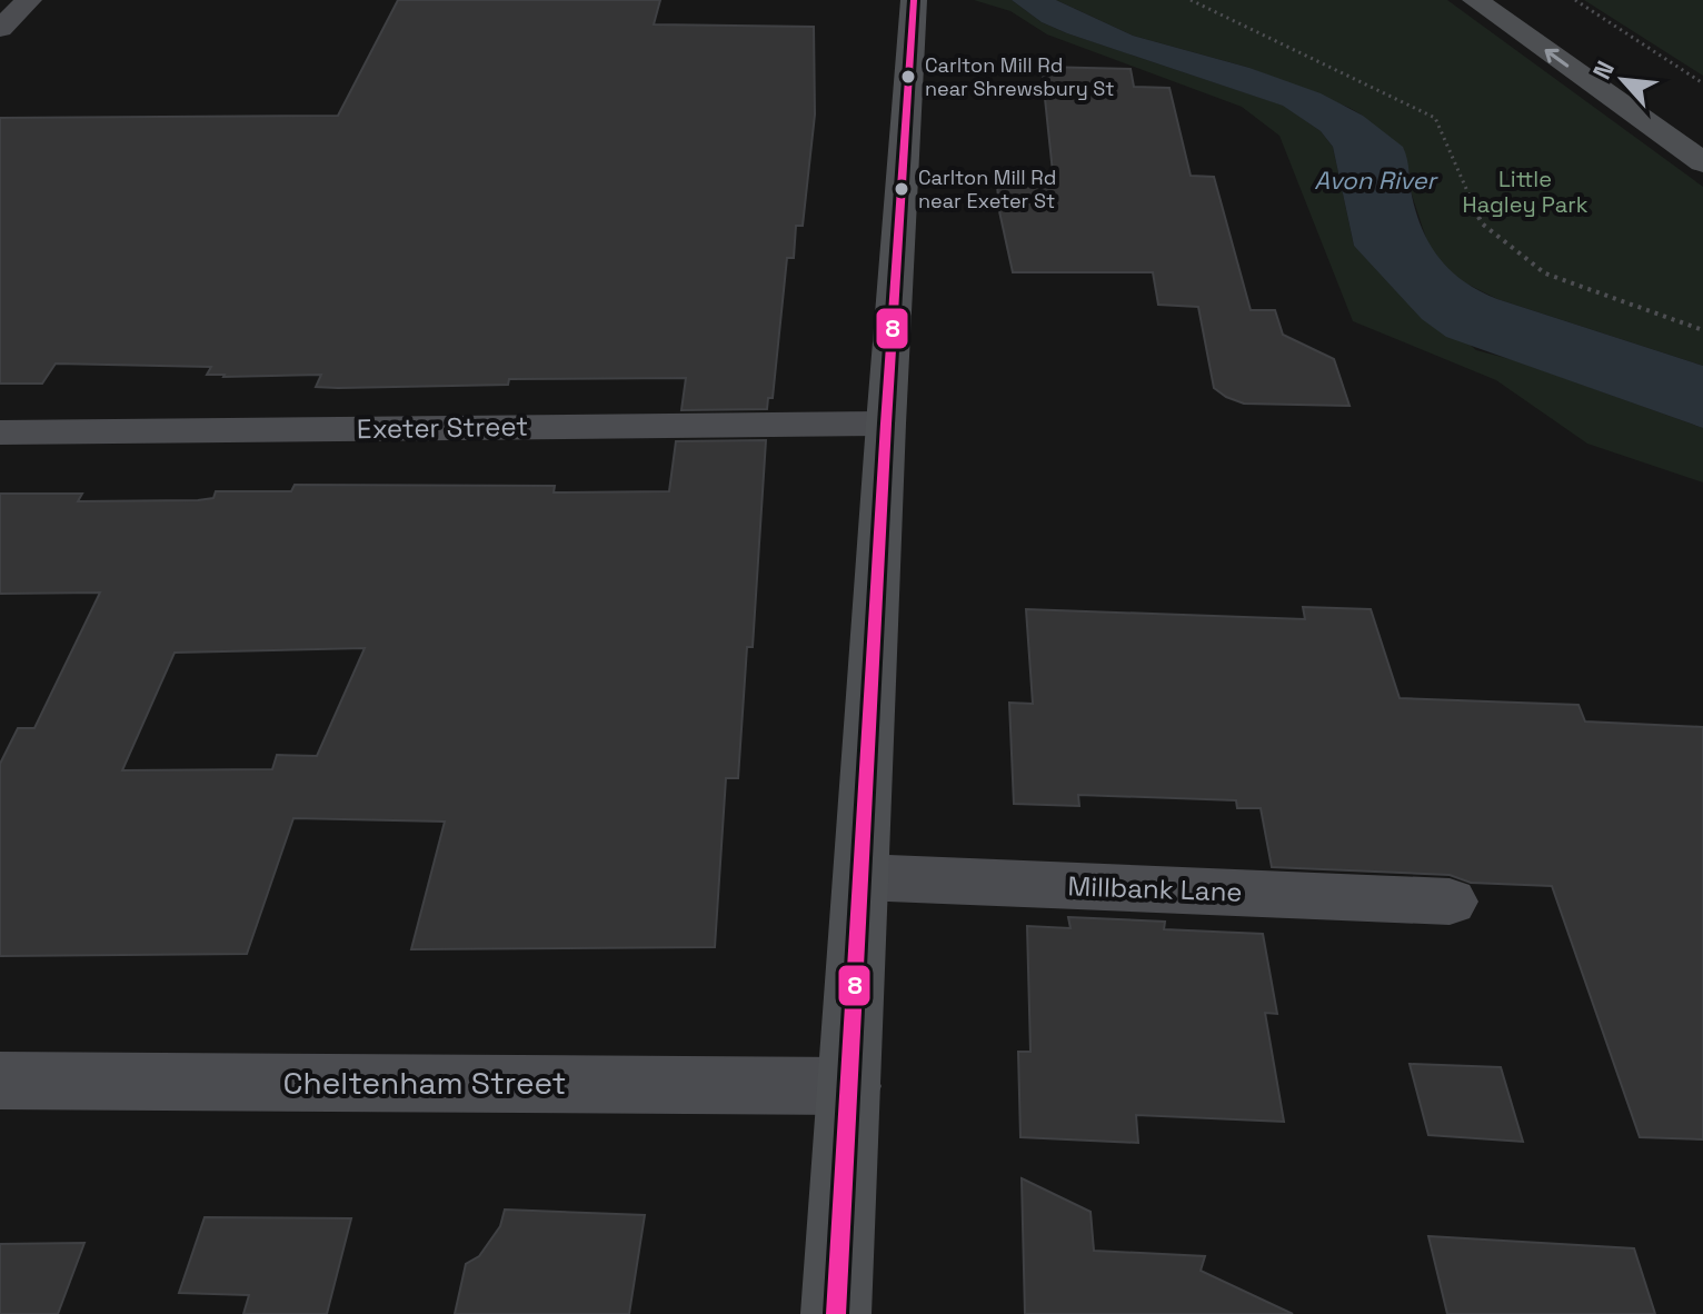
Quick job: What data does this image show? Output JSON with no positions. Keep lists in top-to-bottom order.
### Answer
{
  "streets": {
    "street": ["Exeter Street", "Millbank Lane", "Cheltenham Street"]
  },
  "water": ["Avon River"],
  "parks": ["Little Hagley Park"],
  "places": ["Carlton Mill Rd near Shrewsbury St", "Carlton Mill Rd near Exeter St"],
  "lines": ["transit line 8"],
  "north": "top left"
}
